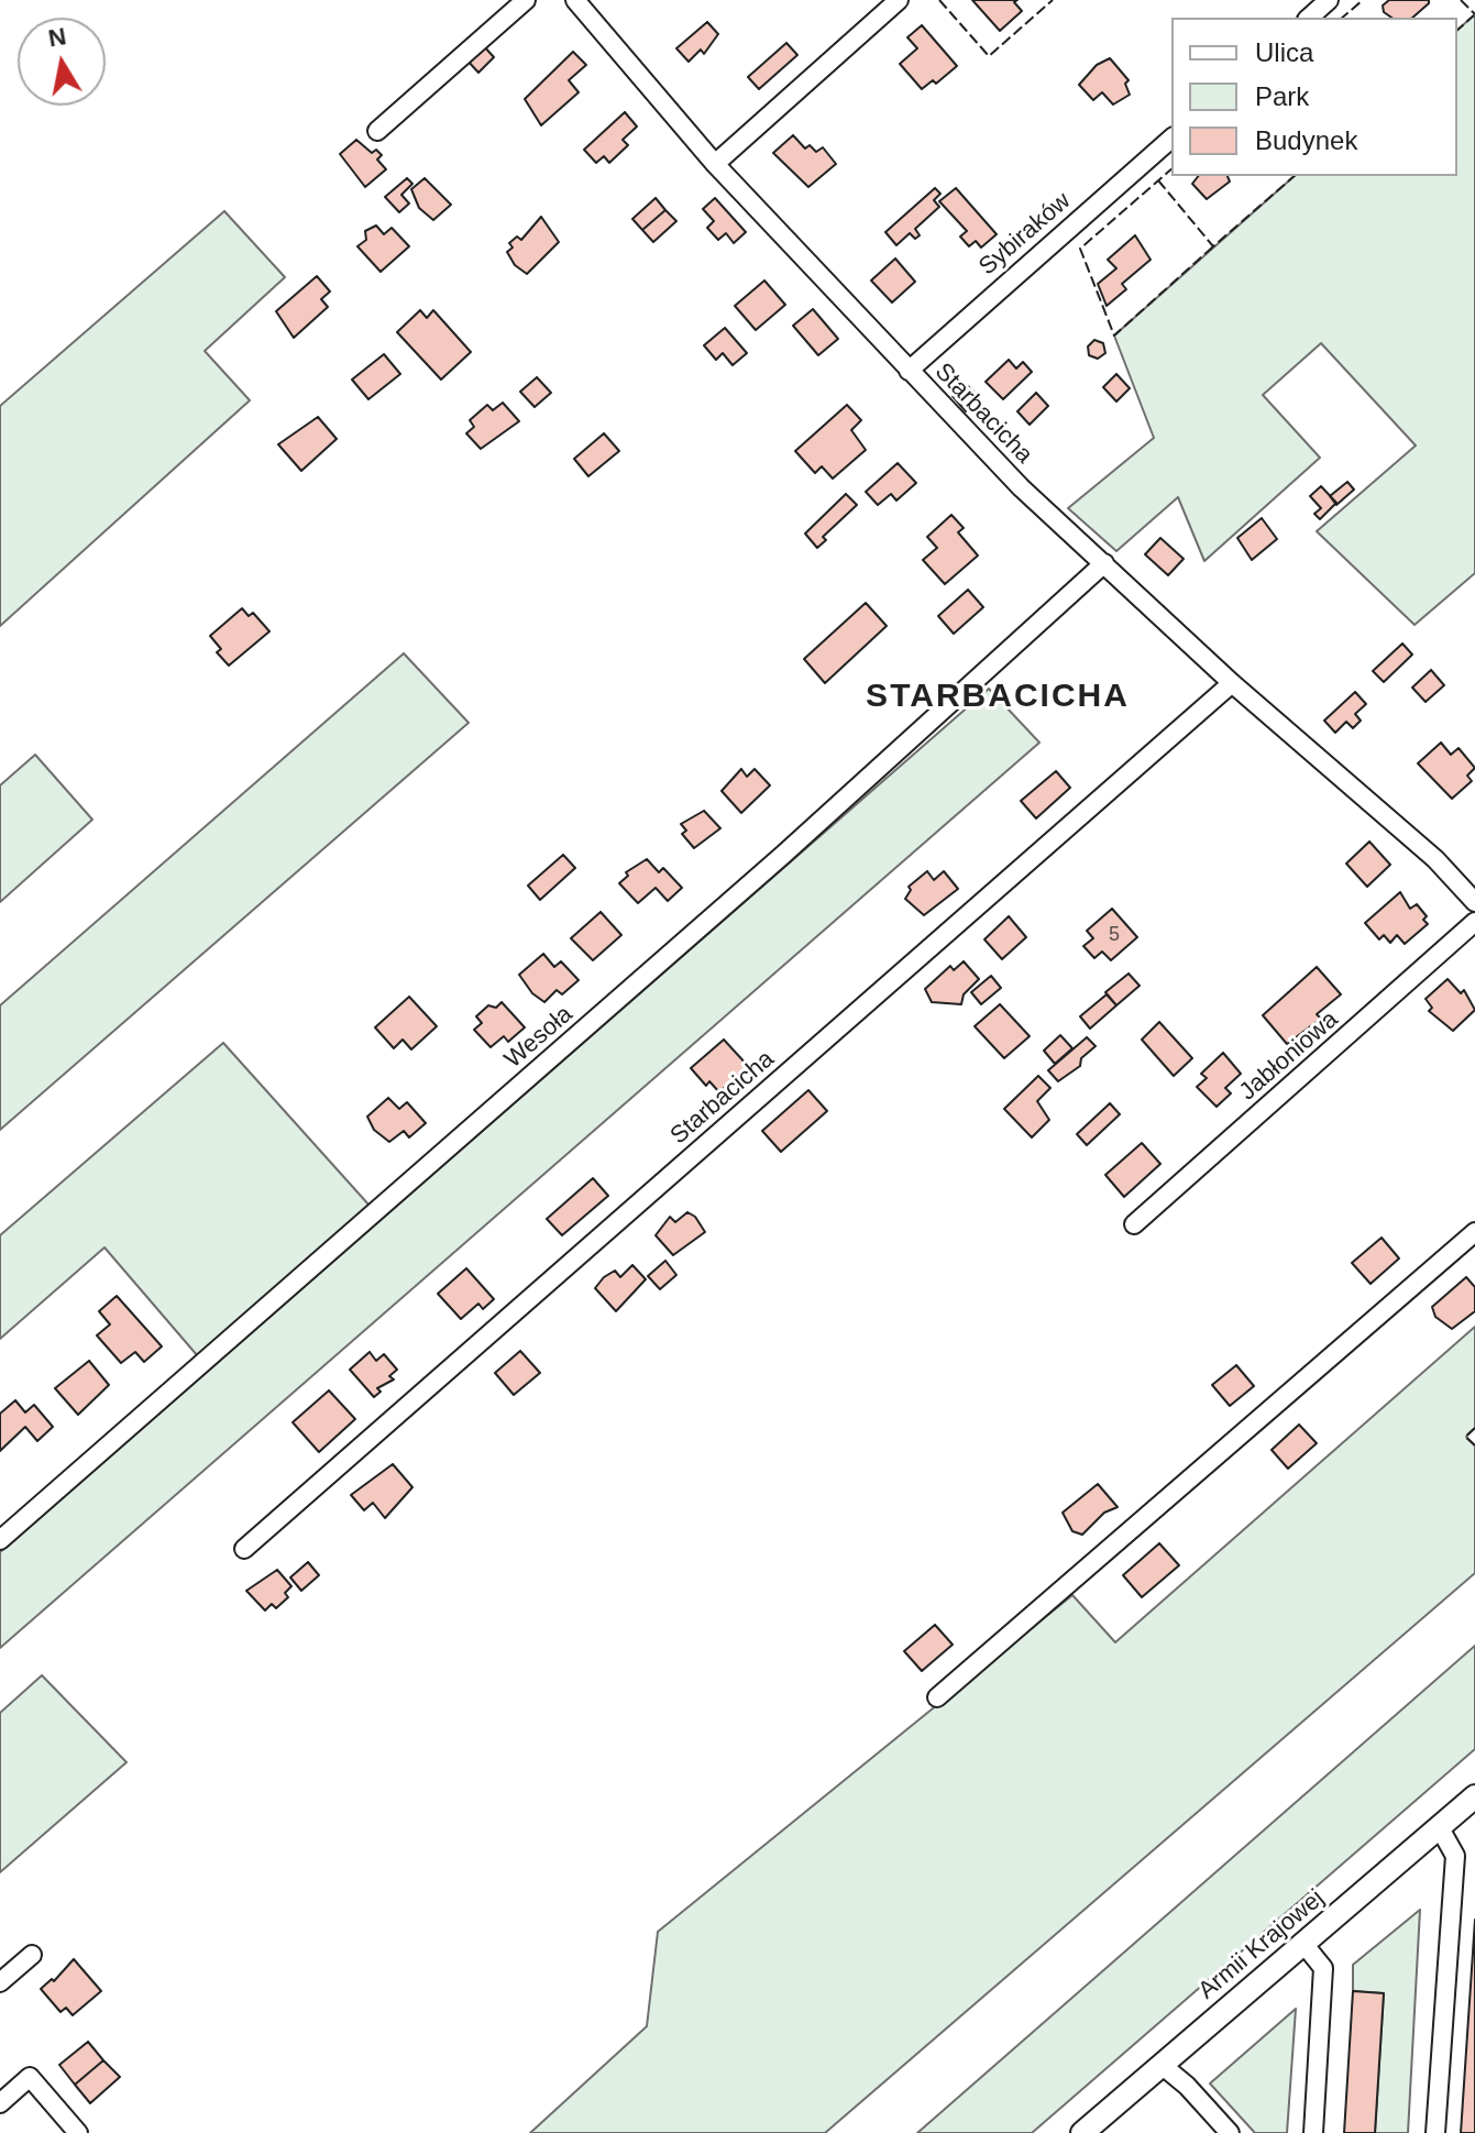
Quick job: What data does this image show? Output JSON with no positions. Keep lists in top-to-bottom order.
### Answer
{
  "streets": {
    "street": [
      "Sybiraków",
      "Starbacicha",
      "Wesoła",
      "Jabłoniowa",
      "Armii Krajowej"
    ]
  },
  "crossings": [
    ["Sybiraków", "Starbacicha"],
    ["Starbacicha", "Wesoła"]
  ],
  "districts": ["STARBACICHA"],
  "house_numbers": ["5"],
  "legend": ["Ulica", "Park", "Budynek"],
  "north": "top"
}
